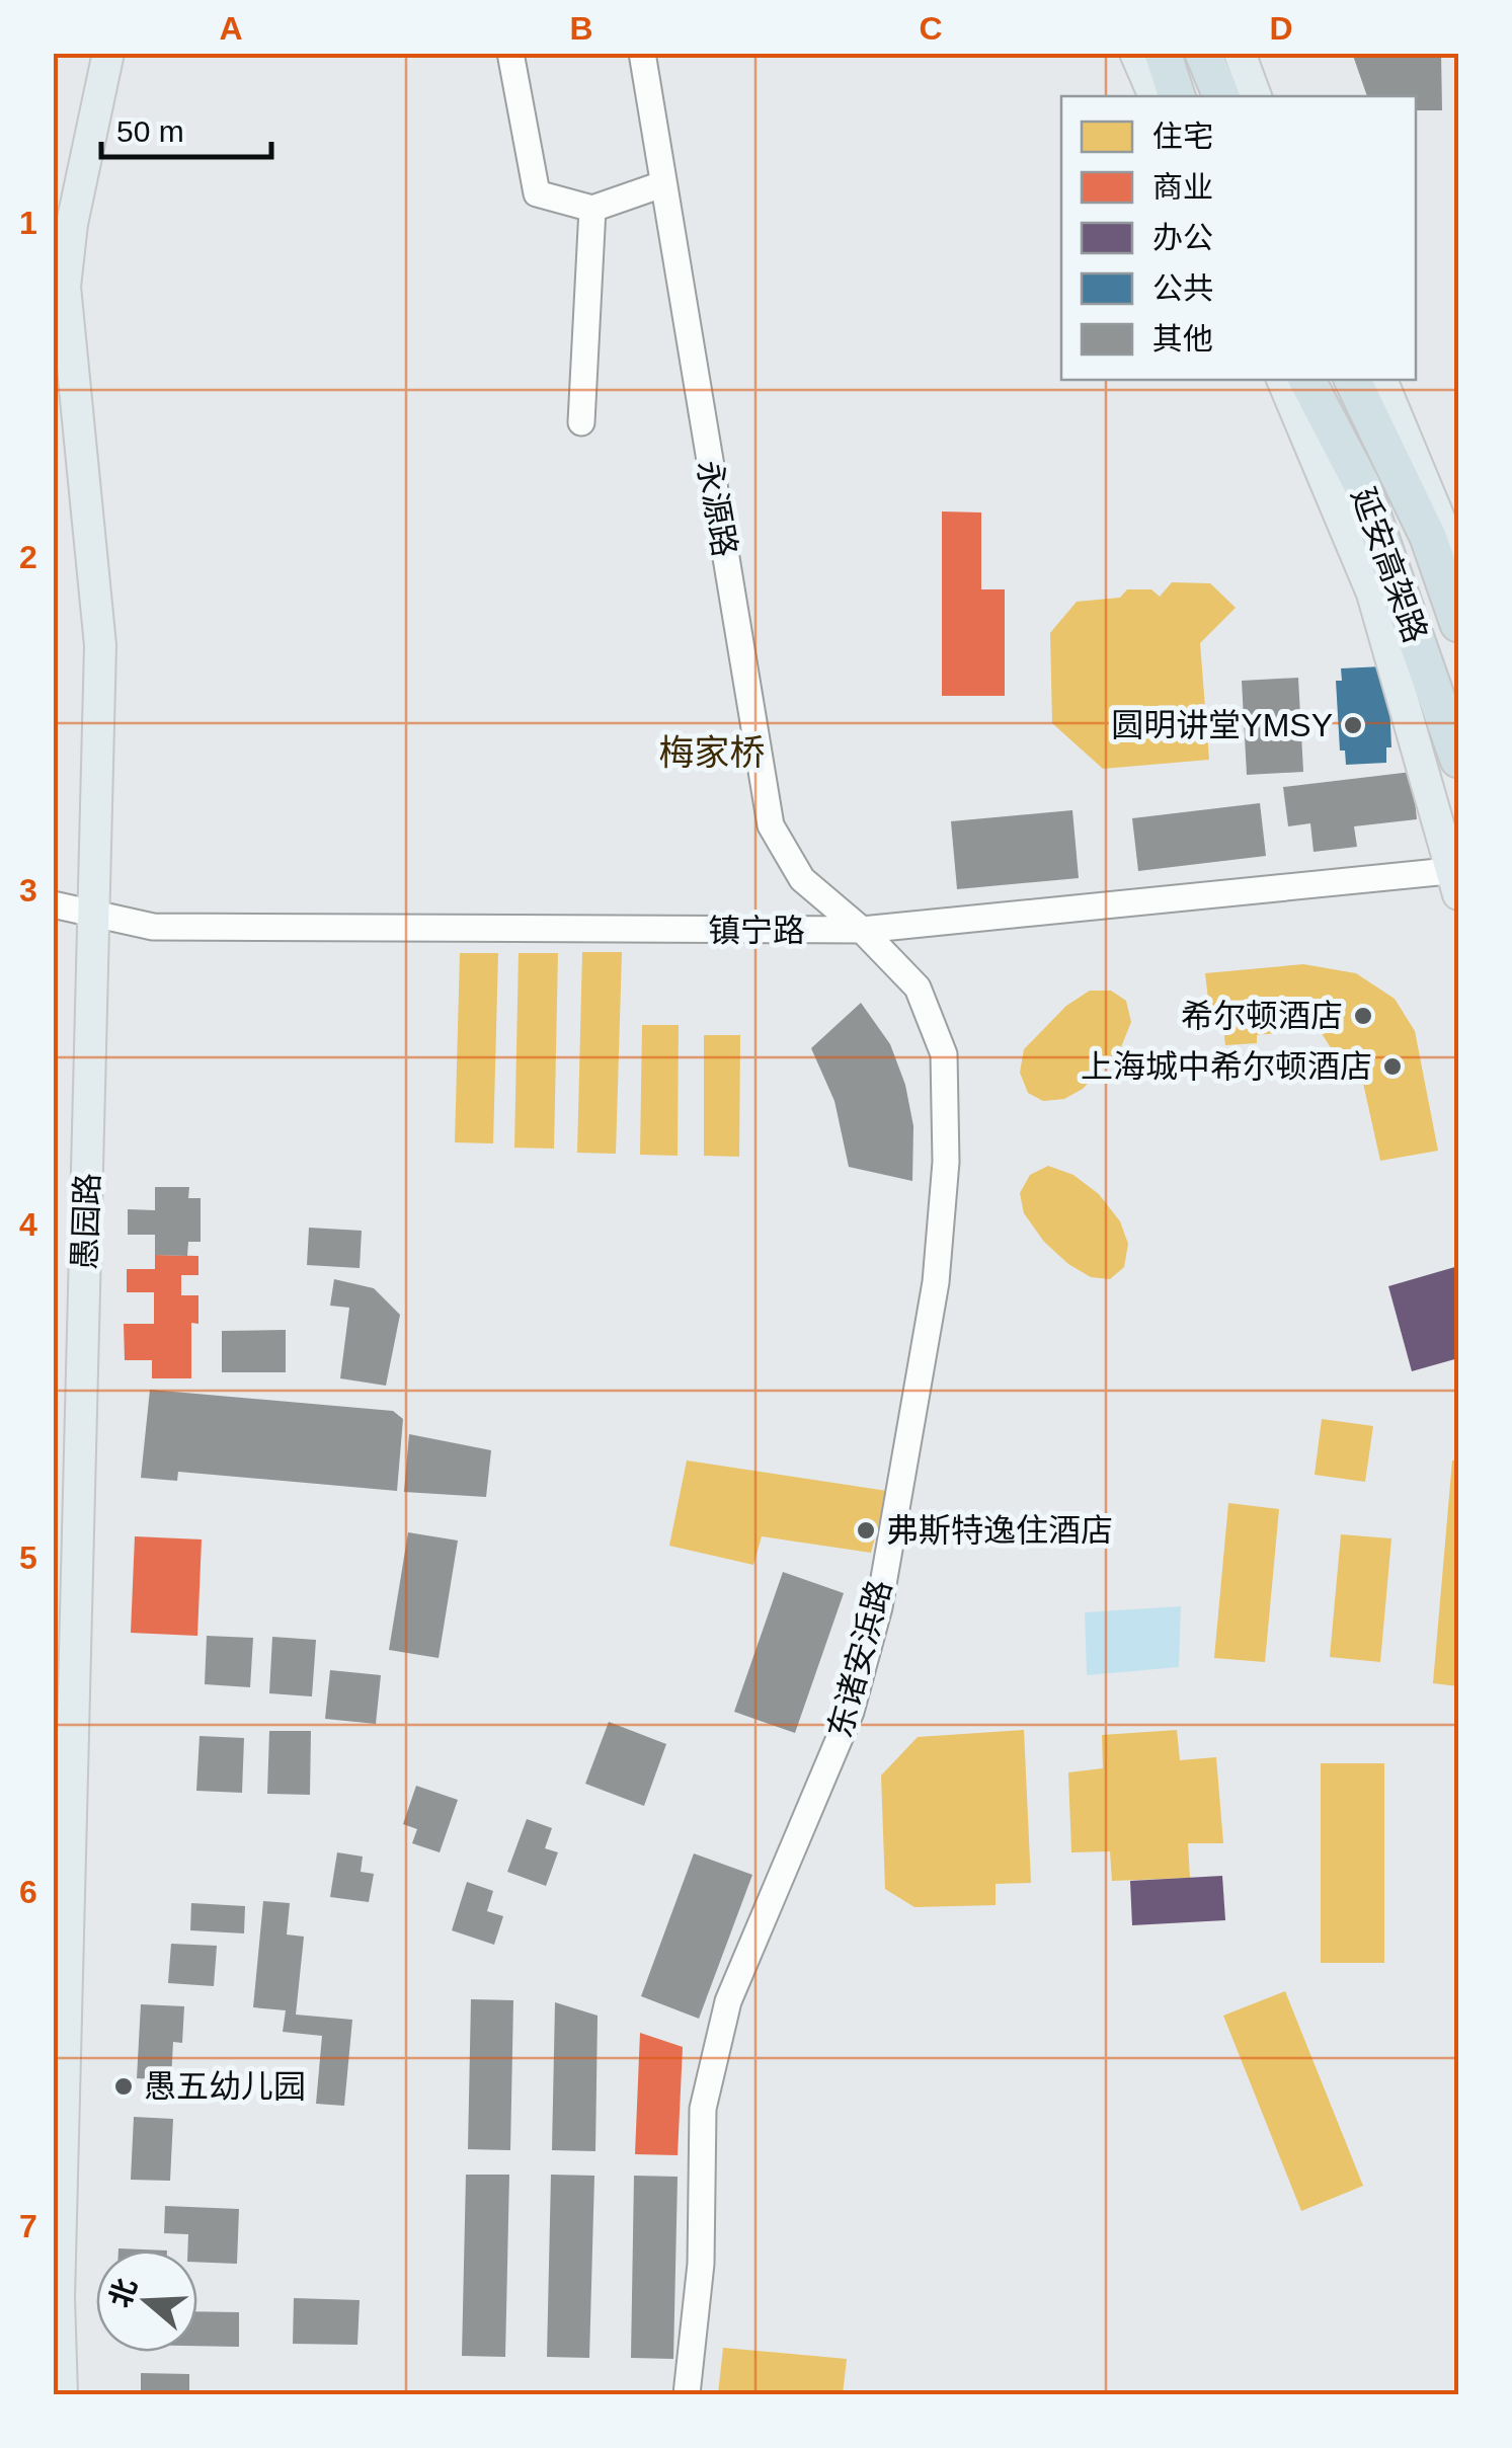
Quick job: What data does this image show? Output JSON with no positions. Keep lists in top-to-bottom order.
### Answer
{
  "streets": {
    "highway": ["延安高架路"],
    "main road": ["愚园路"],
    "street": ["永源路", "镇宁路", "东诸安浜路"]
  },
  "crossings": [
    ["永源路", "镇宁路"],
    ["永源路", "东诸安浜路"],
    ["镇宁路", "愚园路"],
    ["镇宁路", "东诸安浜路"]
  ],
  "districts": ["梅家桥"],
  "places": [
    "圆明讲堂YMSY",
    "希尔顿酒店",
    "上海城中希尔顿酒店",
    "弗斯特逸住酒店",
    "愚五幼儿园"
  ],
  "legend": [
    "住宅",
    "商业",
    "办公",
    "公共",
    "其他"
  ],
  "scale_bar": "50 m",
  "north": "left",
  "grid": {
    "columns": [
      "A",
      "B",
      "C",
      "D"
    ],
    "rows": [
      "1",
      "2",
      "3",
      "4",
      "5",
      "6",
      "7"
    ]
  }
}
